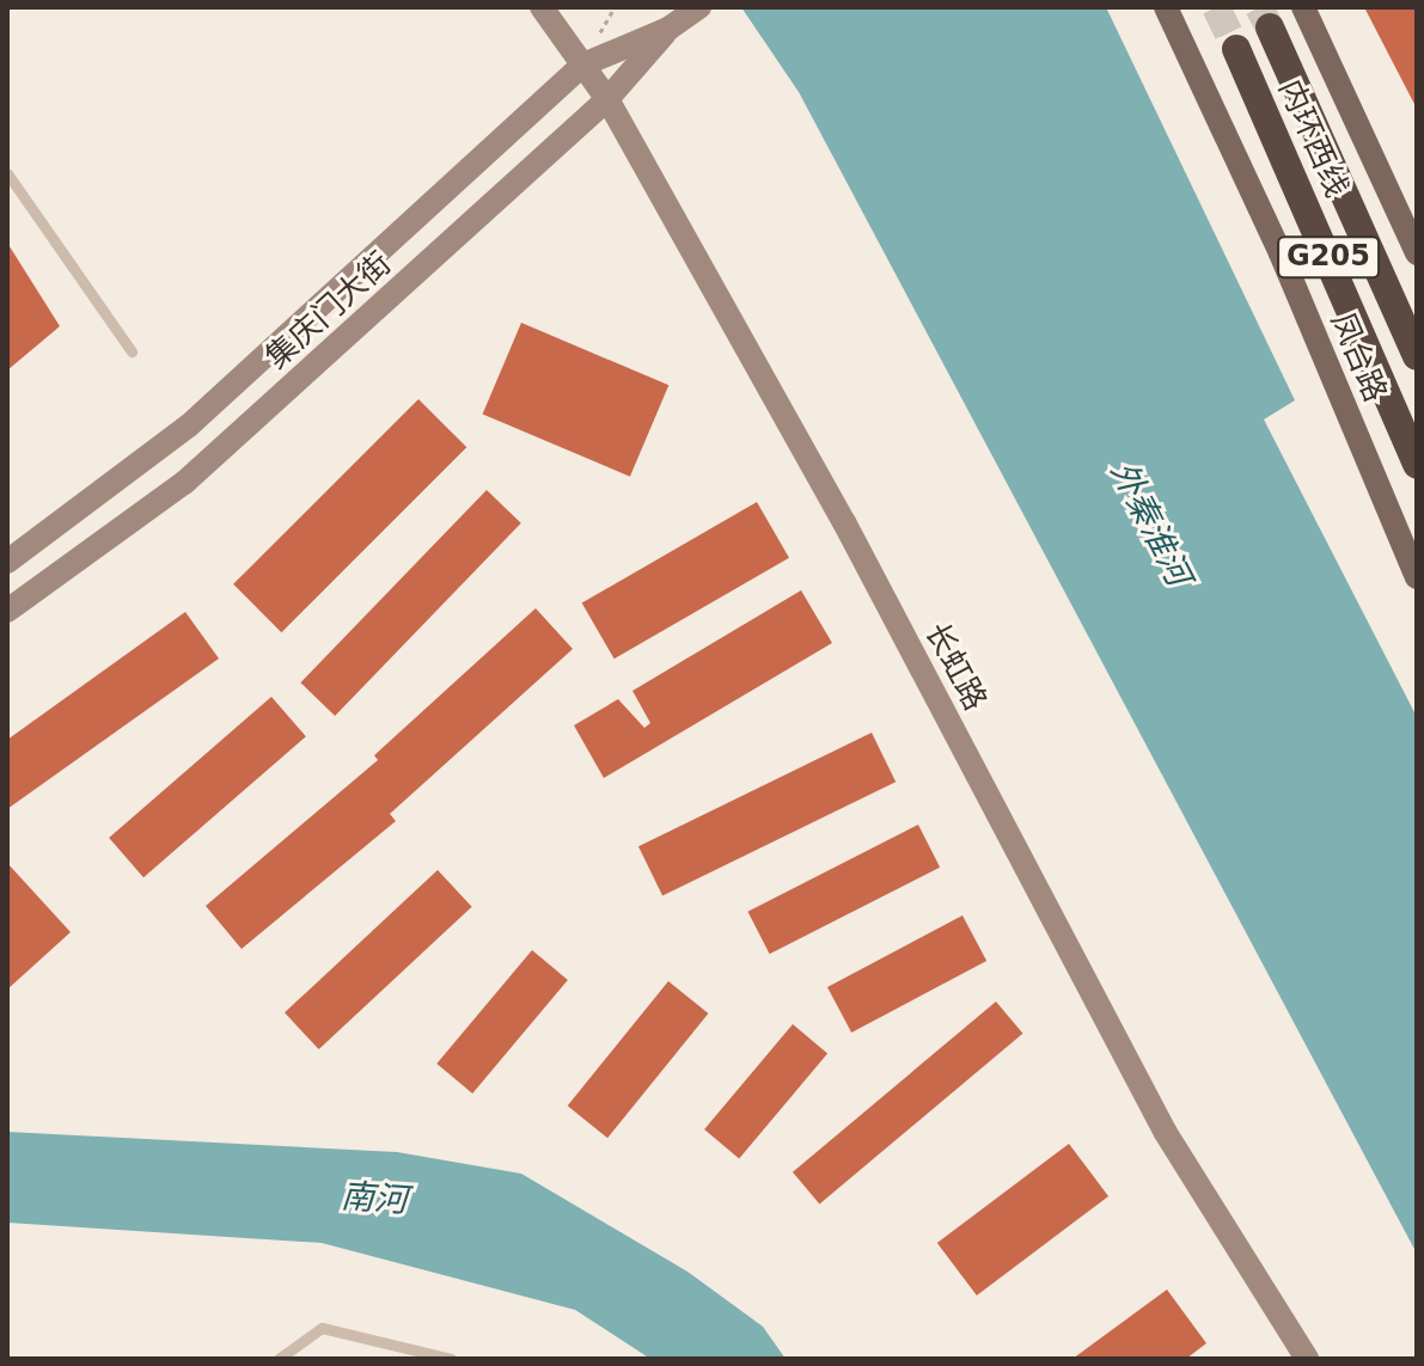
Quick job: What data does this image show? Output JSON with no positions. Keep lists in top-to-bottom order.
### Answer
{
  "streets": {
    "highway": ["内环西线", "G205"],
    "main road": ["集庆门大街", "凤台路", "长虹路"]
  },
  "crossings": [
    ["集庆门大街", "长虹路"]
  ],
  "water": ["外秦淮河", "南河"]
}
